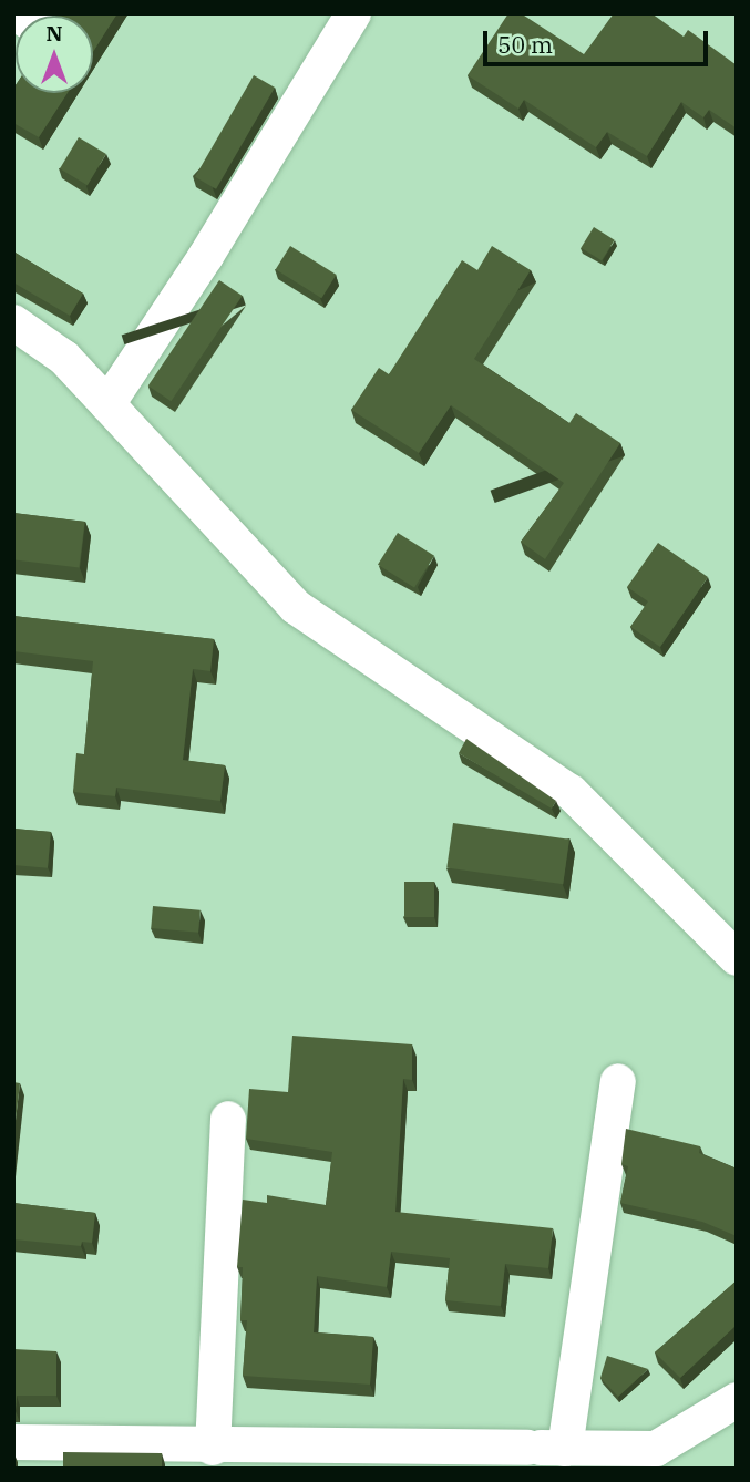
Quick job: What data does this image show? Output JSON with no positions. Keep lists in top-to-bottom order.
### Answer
{
  "scale_bar": "50 m",
  "north": "top"
}
